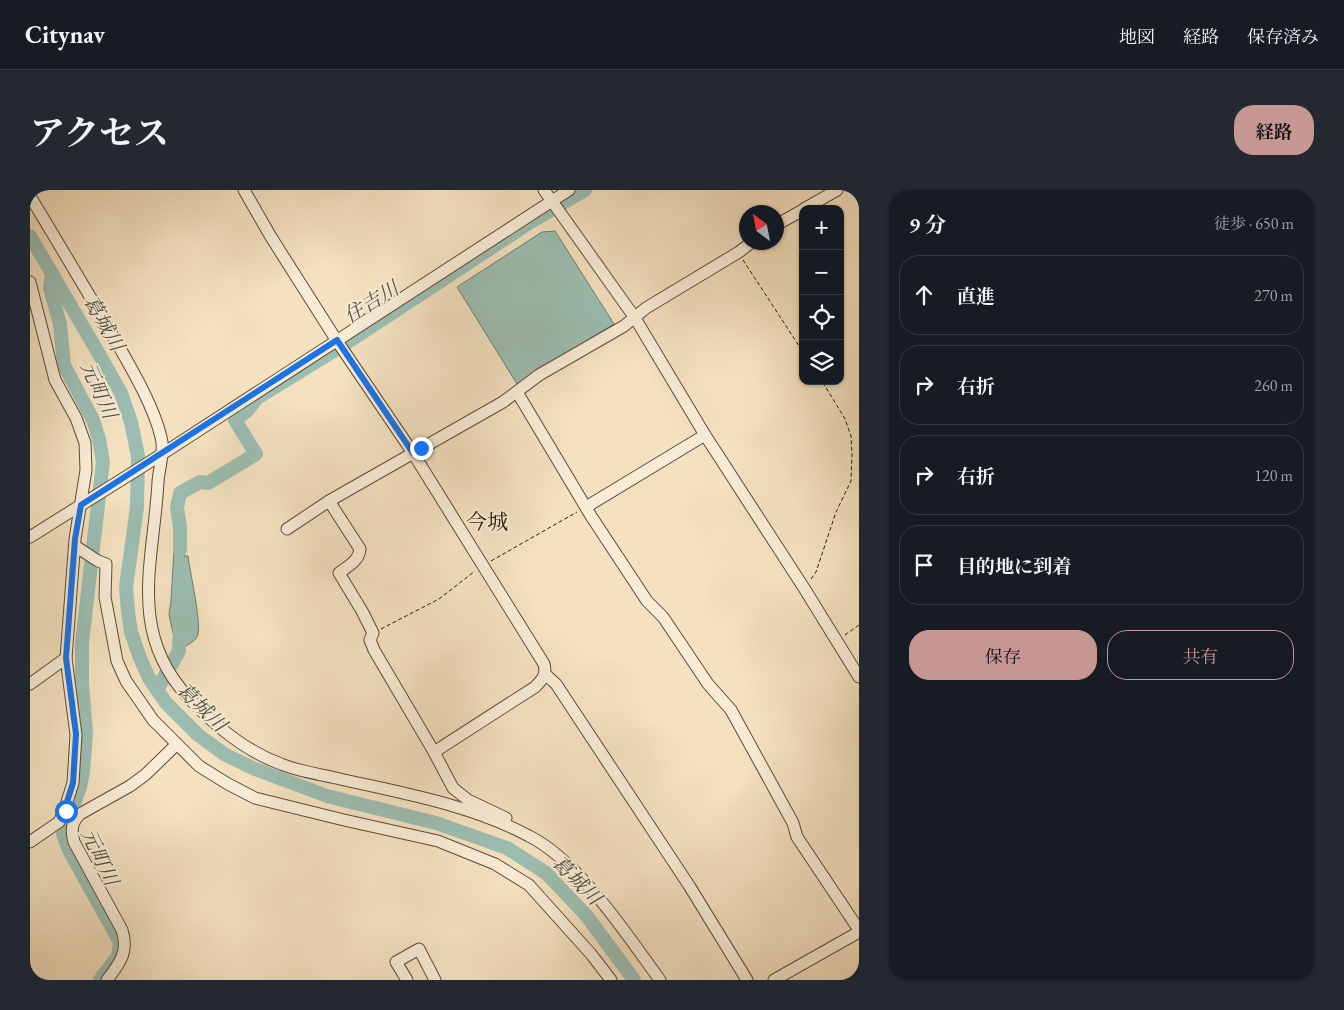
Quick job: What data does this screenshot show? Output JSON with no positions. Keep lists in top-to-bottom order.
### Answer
{
  "districts": ["今城"],
  "water": ["住吉川", "葛城川", "元町川"],
  "north": "top left",
  "page": {
    "header": "Citynav",
    "nav": ["地図", "経路", "保存済み"],
    "title": "アクセス",
    "buttons": [
      "経路",
      ["保存", "共有"]
    ],
    "heading": ["9 分", "徒歩 · 650 m"],
    "map_buttons": ["+", "−"],
    "list": [
      ["直進", "270 m"],
      ["右折", "260 m"],
      ["右折", "120 m"],
      "目的地に到着"
    ]
  }
}
